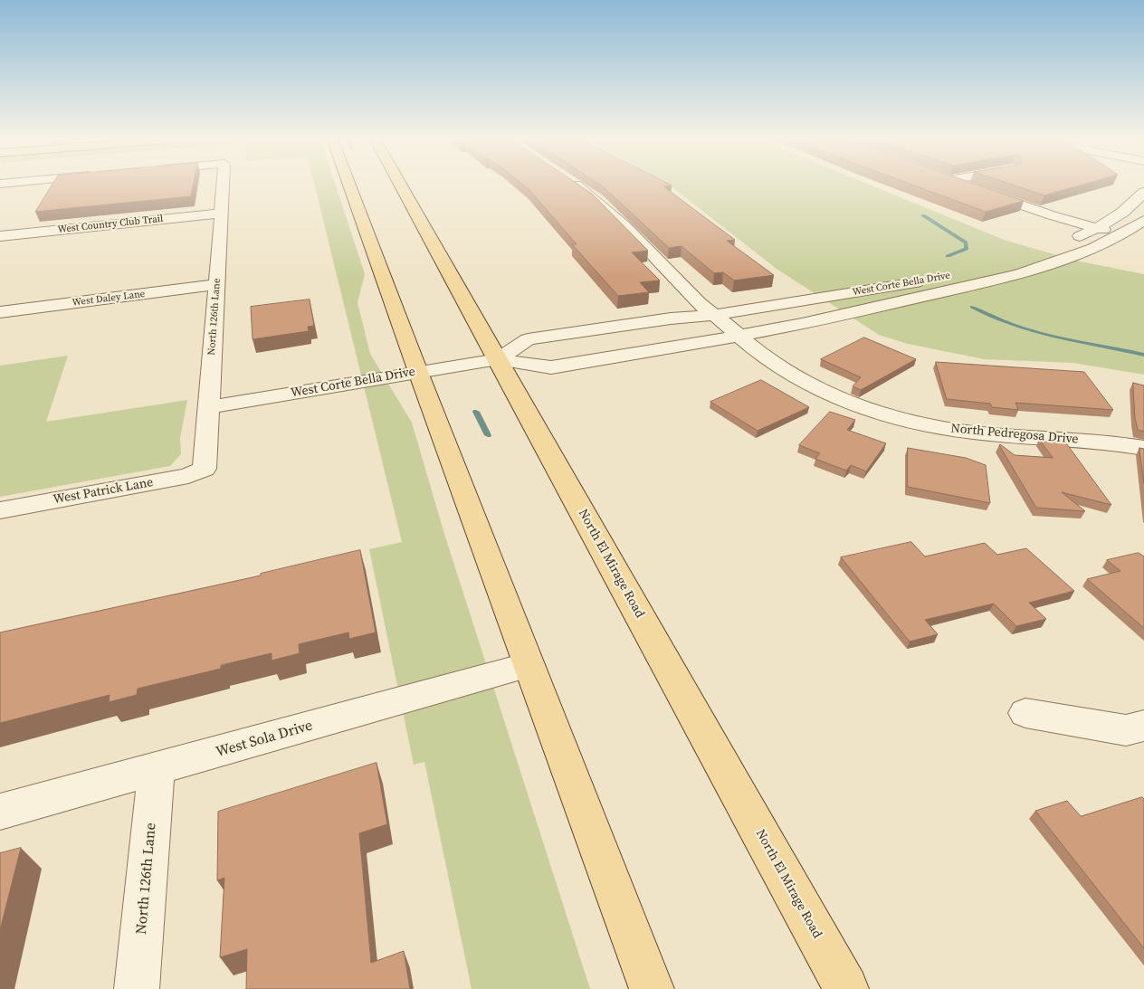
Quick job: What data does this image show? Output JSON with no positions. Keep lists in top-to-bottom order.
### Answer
{
  "streets": {
    "main road": ["North El Mirage Road"],
    "street": [
      "West Country Club Trail",
      "West Corte Bella Drive",
      "West Daley Lane",
      "North 126th Lane",
      "North Pedregosa Drive",
      "West Patrick Lane",
      "West Sola Drive"
    ]
  },
  "crossings": [
    ["West Country Club Trail", "North 126th Lane"],
    ["West Corte Bella Drive", "North 126th Lane"],
    ["West Corte Bella Drive", "North Pedregosa Drive"],
    ["West Corte Bella Drive", "North El Mirage Road"],
    ["West Daley Lane", "North 126th Lane"],
    ["North 126th Lane", "West Patrick Lane"],
    ["North 126th Lane", "West Sola Drive"]
  ]
}
